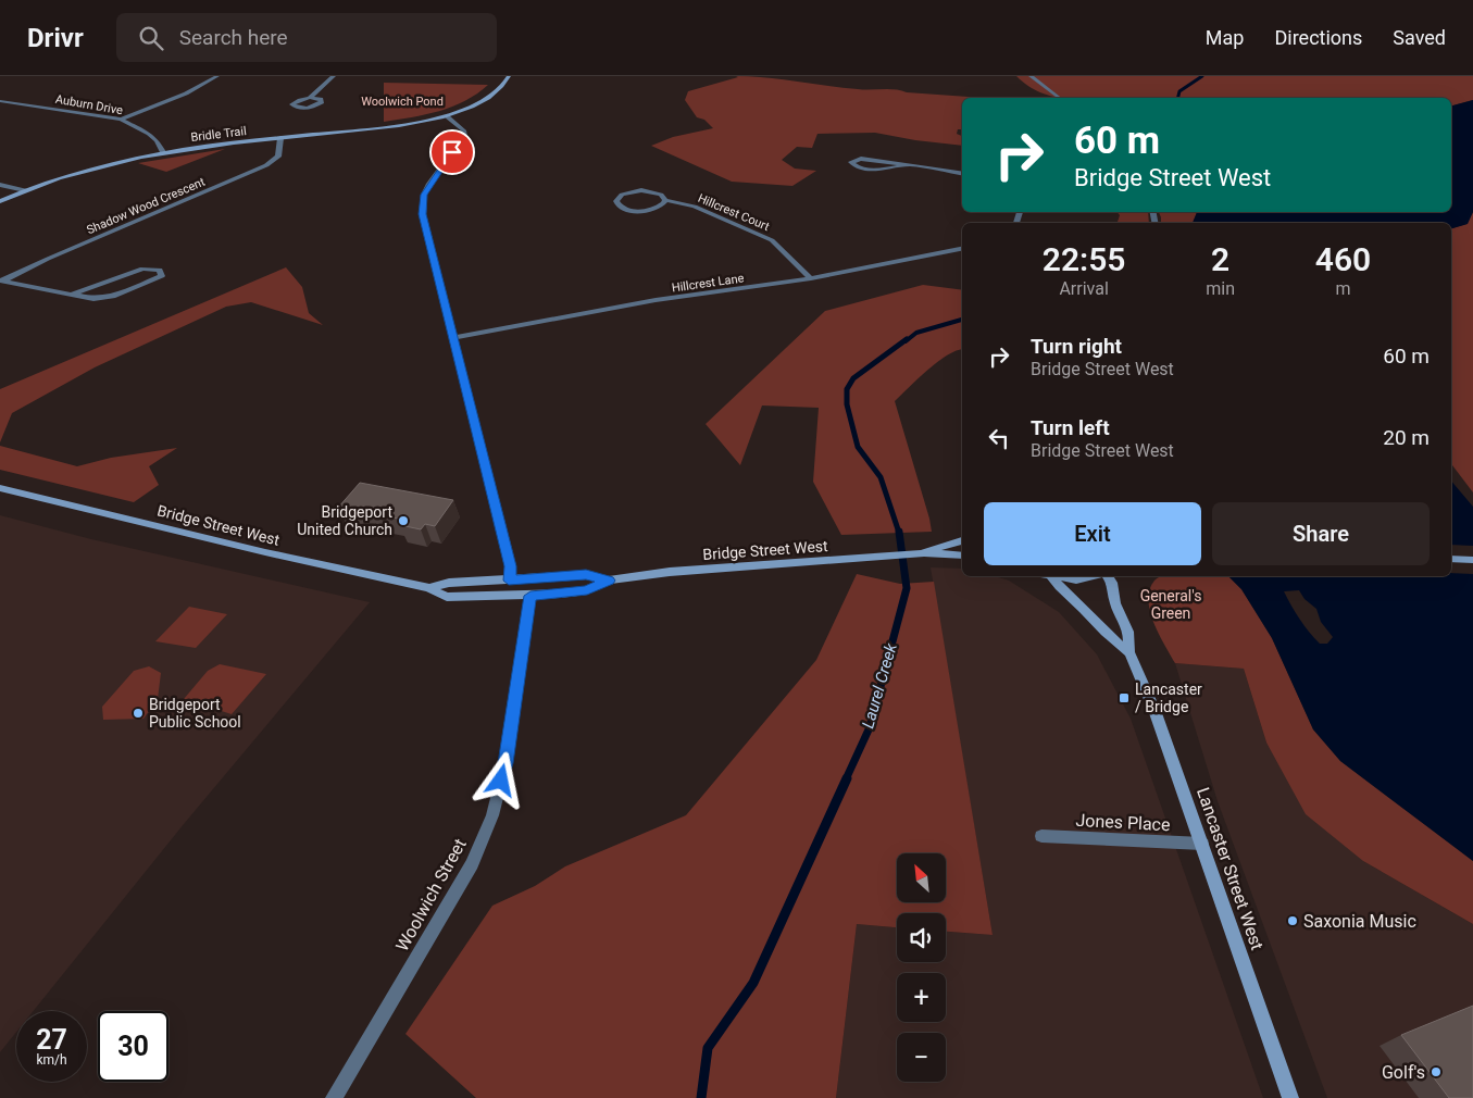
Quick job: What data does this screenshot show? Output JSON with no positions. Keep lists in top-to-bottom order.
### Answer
{
  "streets": {
    "main road": ["Bridle Trail", "Bridge Street West", "Lancaster Street West"],
    "street": [
      "Auburn Drive",
      "Shadow Wood Crescent",
      "Hillcrest Court",
      "Hillcrest Lane",
      "Jones Place",
      "Woolwich Street"
    ]
  },
  "crossings": [
    ["Auburn Drive", "Bridle Trail"],
    ["Bridle Trail", "Shadow Wood Crescent"],
    ["Hillcrest Court", "Hillcrest Lane"],
    ["Bridge Street West", "Woolwich Street"],
    ["Jones Place", "Lancaster Street West"]
  ],
  "water": ["Laurel Creek"],
  "parks": ["Woolwich Pond", "General's Green"],
  "places": {
    "other": [
      "Bridgeport United Church",
      "Bridgeport Public School",
      "Saxonia Music",
      "Golf's"
    ],
    "transit": ["Lancaster / Bridge"]
  },
  "north": "top left",
  "page": {
    "header": "Drivr",
    "search": "Search here",
    "nav": ["Map", "Directions", "Saved"],
    "turn": ["60 m", "Bridge Street West"],
    "eta": [
      "22:55",
      "Arrival",
      "2",
      "min",
      "460",
      "m"
    ],
    "list": [
      {
        "name": "Turn right",
        "note": "Bridge Street West",
        "value": "60 m"
      },
      {
        "name": "Turn left",
        "note": "Bridge Street West",
        "value": "20 m"
      }
    ],
    "buttons": ["Exit", "Share"],
    "map_buttons": ["+", "−"],
    "speed": "27 km/h",
    "limit": "30"
  }
}
